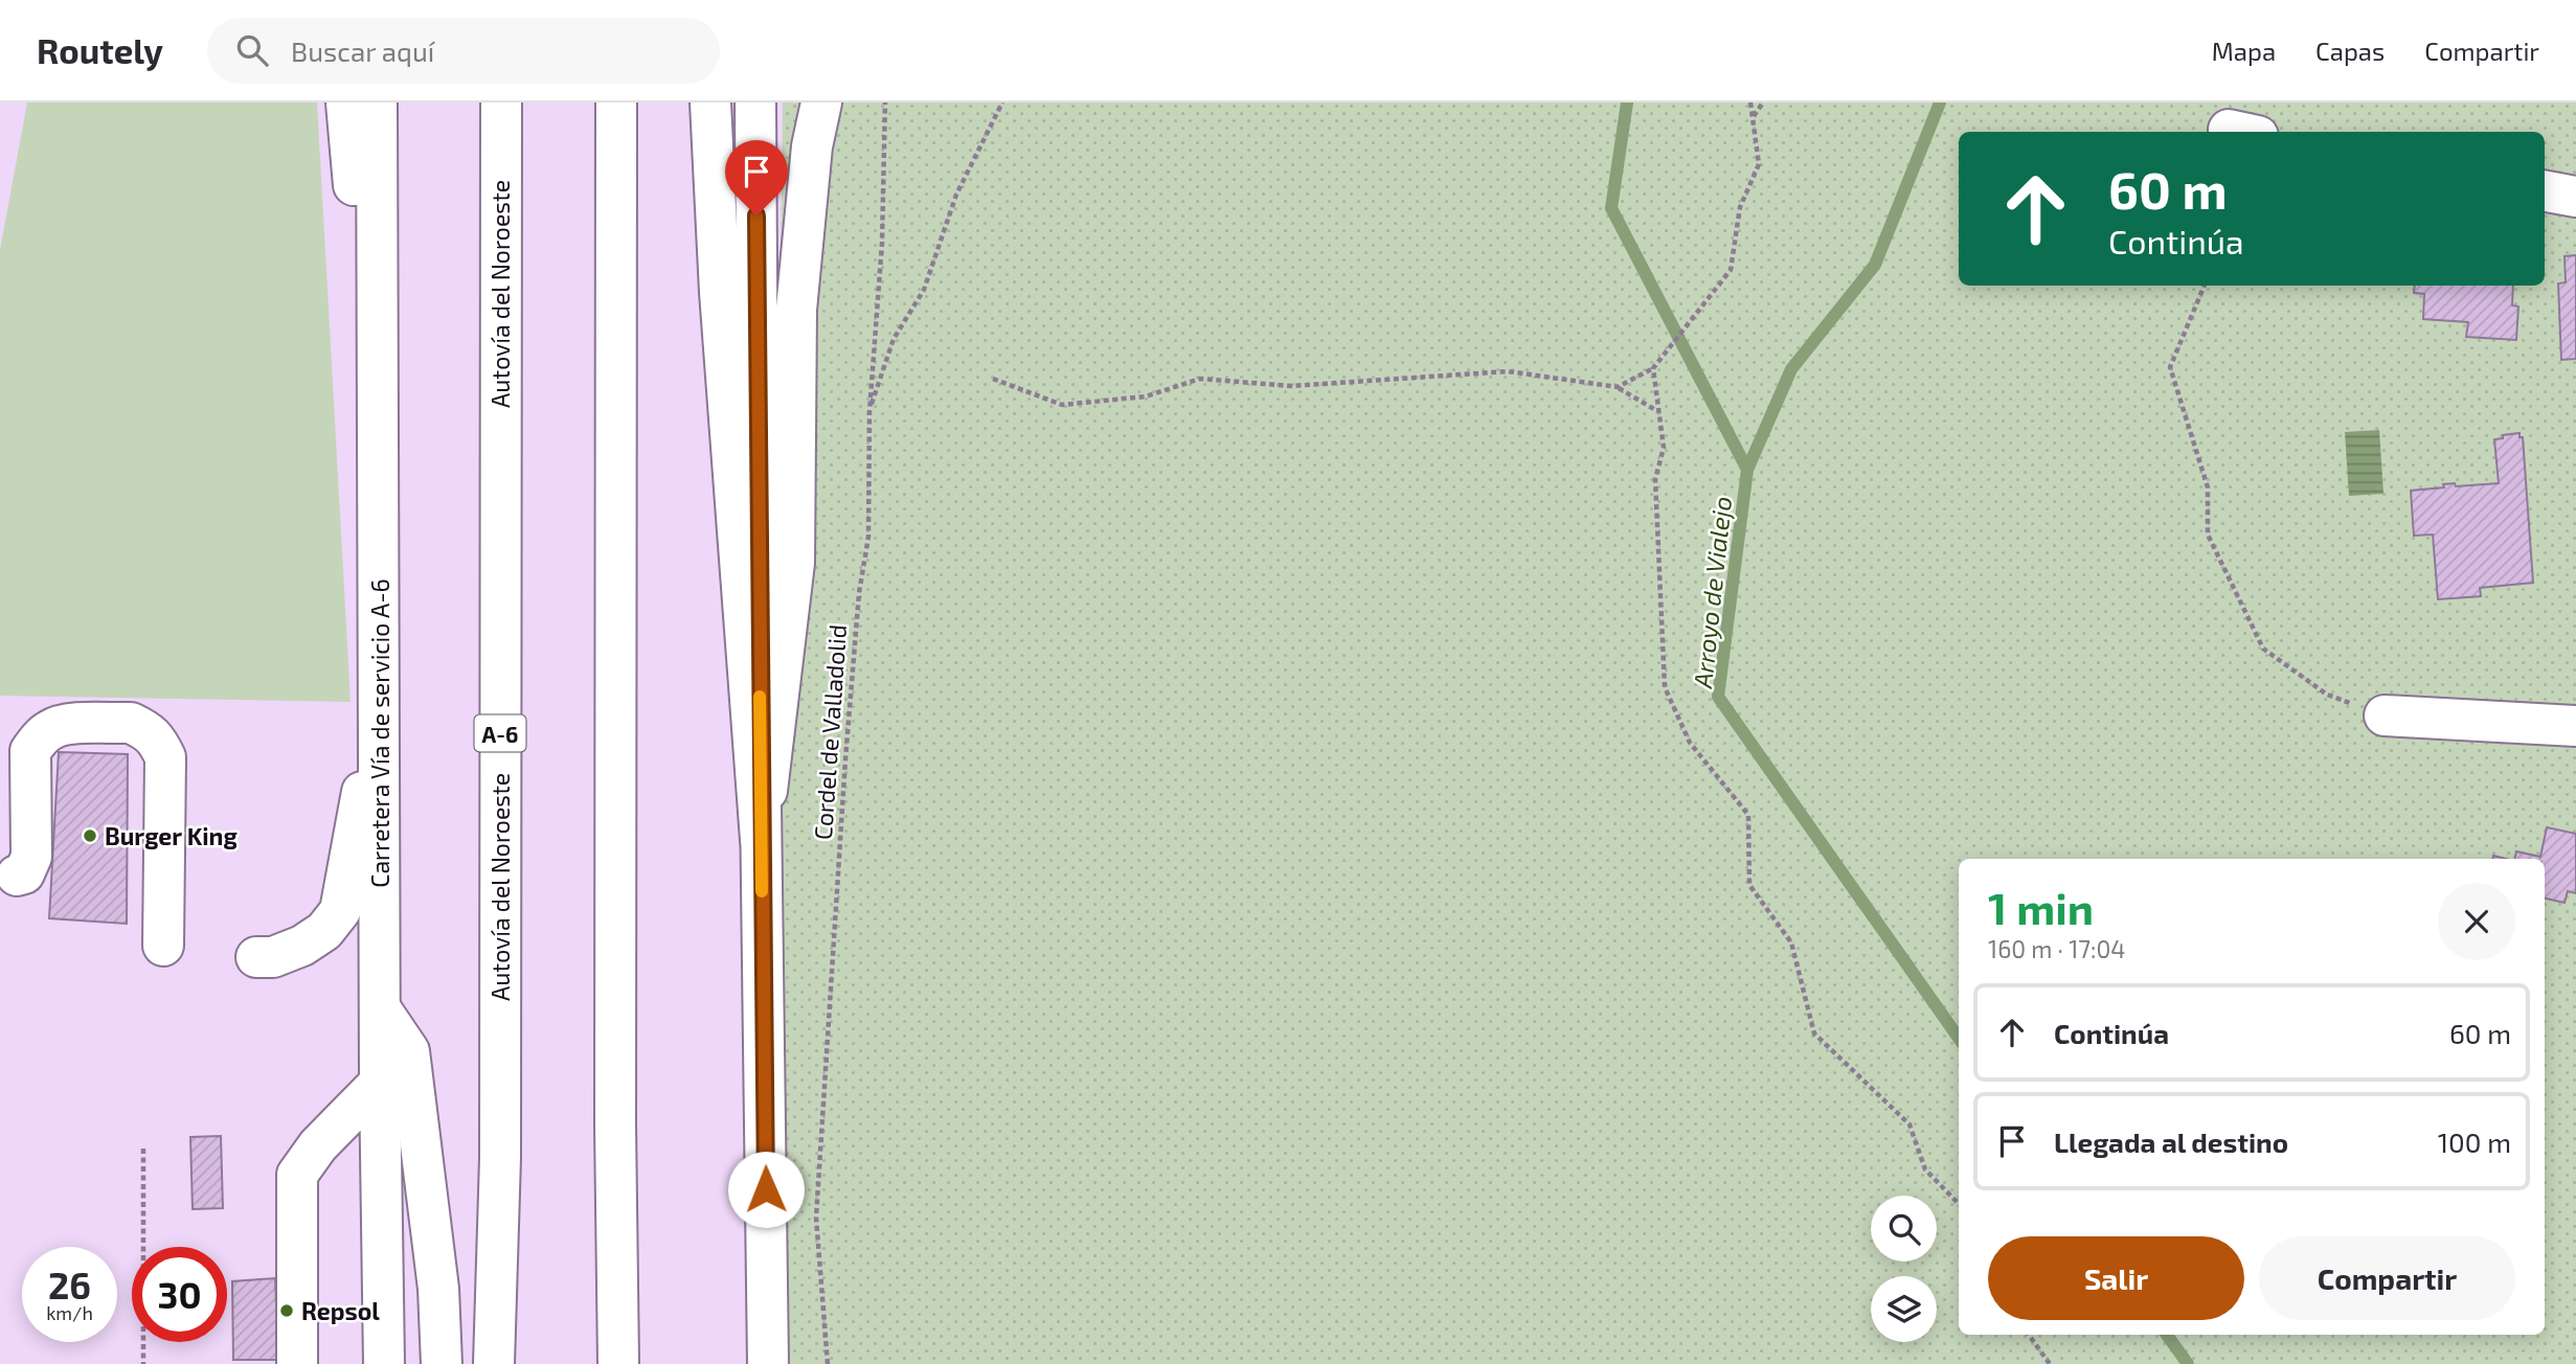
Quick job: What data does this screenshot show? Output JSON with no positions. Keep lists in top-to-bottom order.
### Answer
{
  "streets": {
    "main road": ["Autovía del Noroeste", "Carretera Vía de servicio A-6", "A-6"],
    "path": ["Cordel de Valladolid"]
  },
  "water": ["Arroyo de Vialejo"],
  "places": ["Burger King", "Repsol"],
  "page": {
    "header": "Routely",
    "search": "Buscar aquí",
    "nav": ["Mapa", "Capas", "Compartir"],
    "turn": ["60 m", "Continúa"],
    "heading": ["1 min", "160 m · 17:04"],
    "list": [
      {
        "name": "Continúa",
        "value": "60 m"
      },
      {
        "name": "Llegada al destino",
        "value": "100 m"
      }
    ],
    "buttons": ["Salir", "Compartir"],
    "speed": "26 km/h",
    "limit": "30"
  }
}
